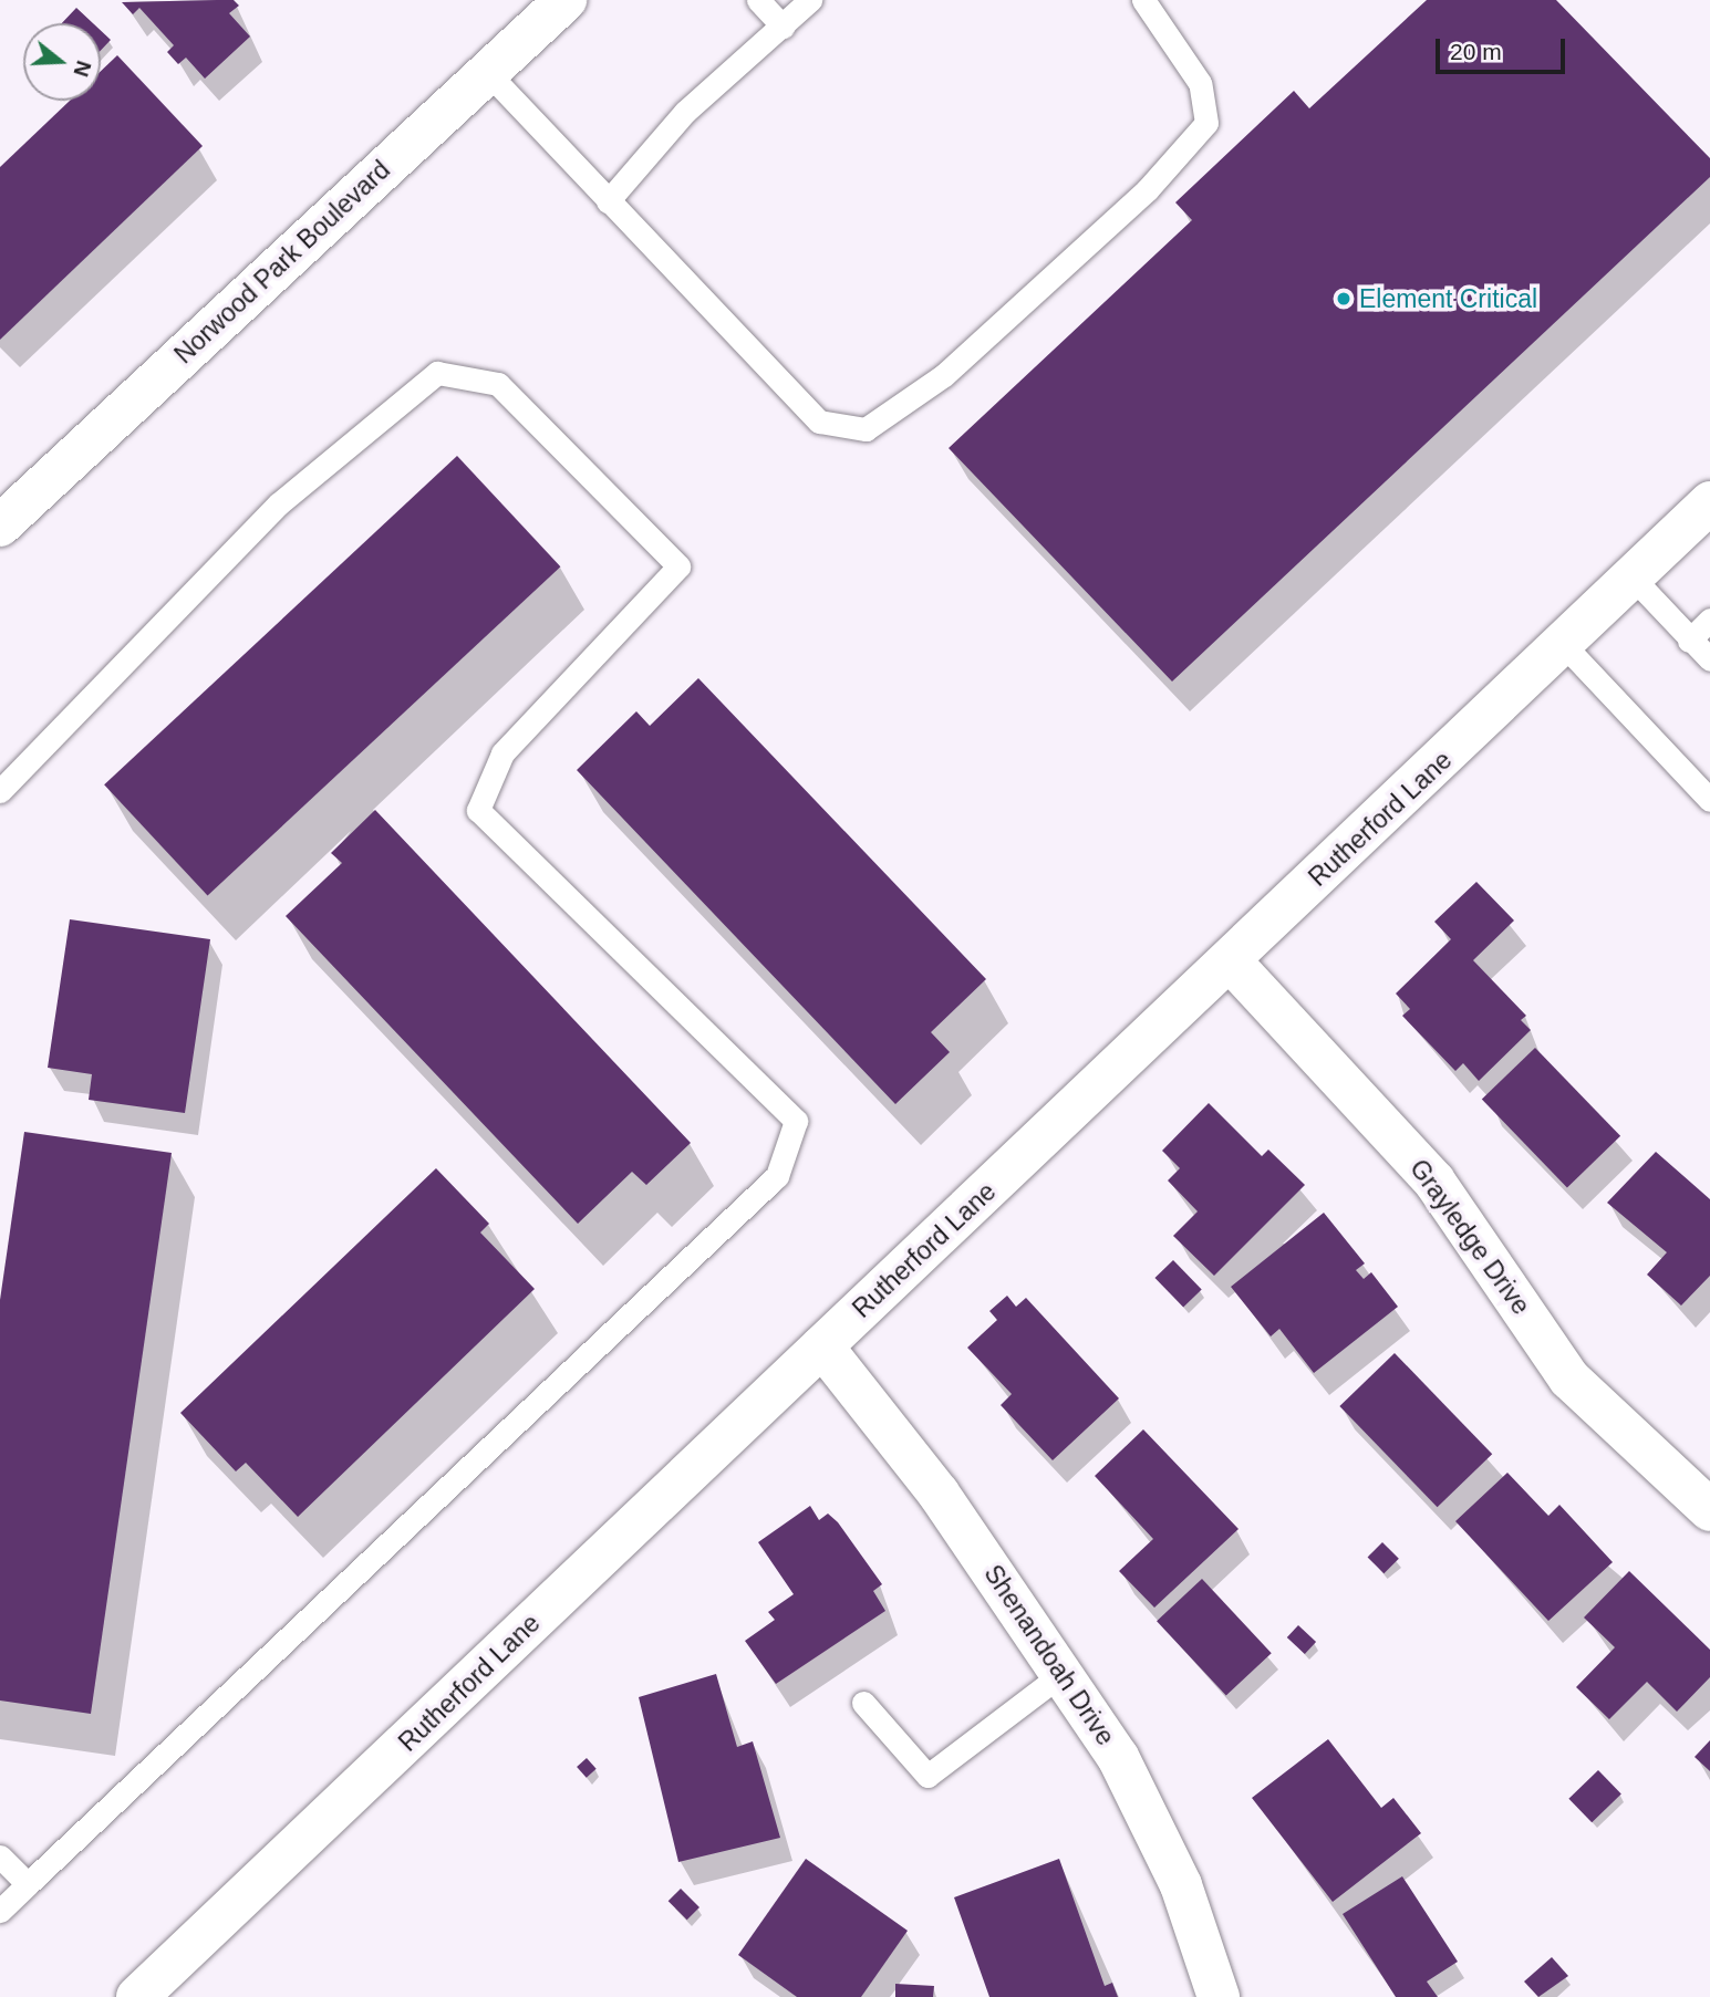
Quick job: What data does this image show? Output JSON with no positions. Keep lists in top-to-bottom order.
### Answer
{
  "streets": {
    "street": [
      "Norwood Park Boulevard",
      "Rutherford Lane",
      "Grayledge Drive",
      "Shenandoah Drive"
    ]
  },
  "crossings": [
    ["Rutherford Lane", "Grayledge Drive"],
    ["Rutherford Lane", "Shenandoah Drive"]
  ],
  "places": ["Element Critical"],
  "scale_bar": "20 m",
  "north": "right"
}
